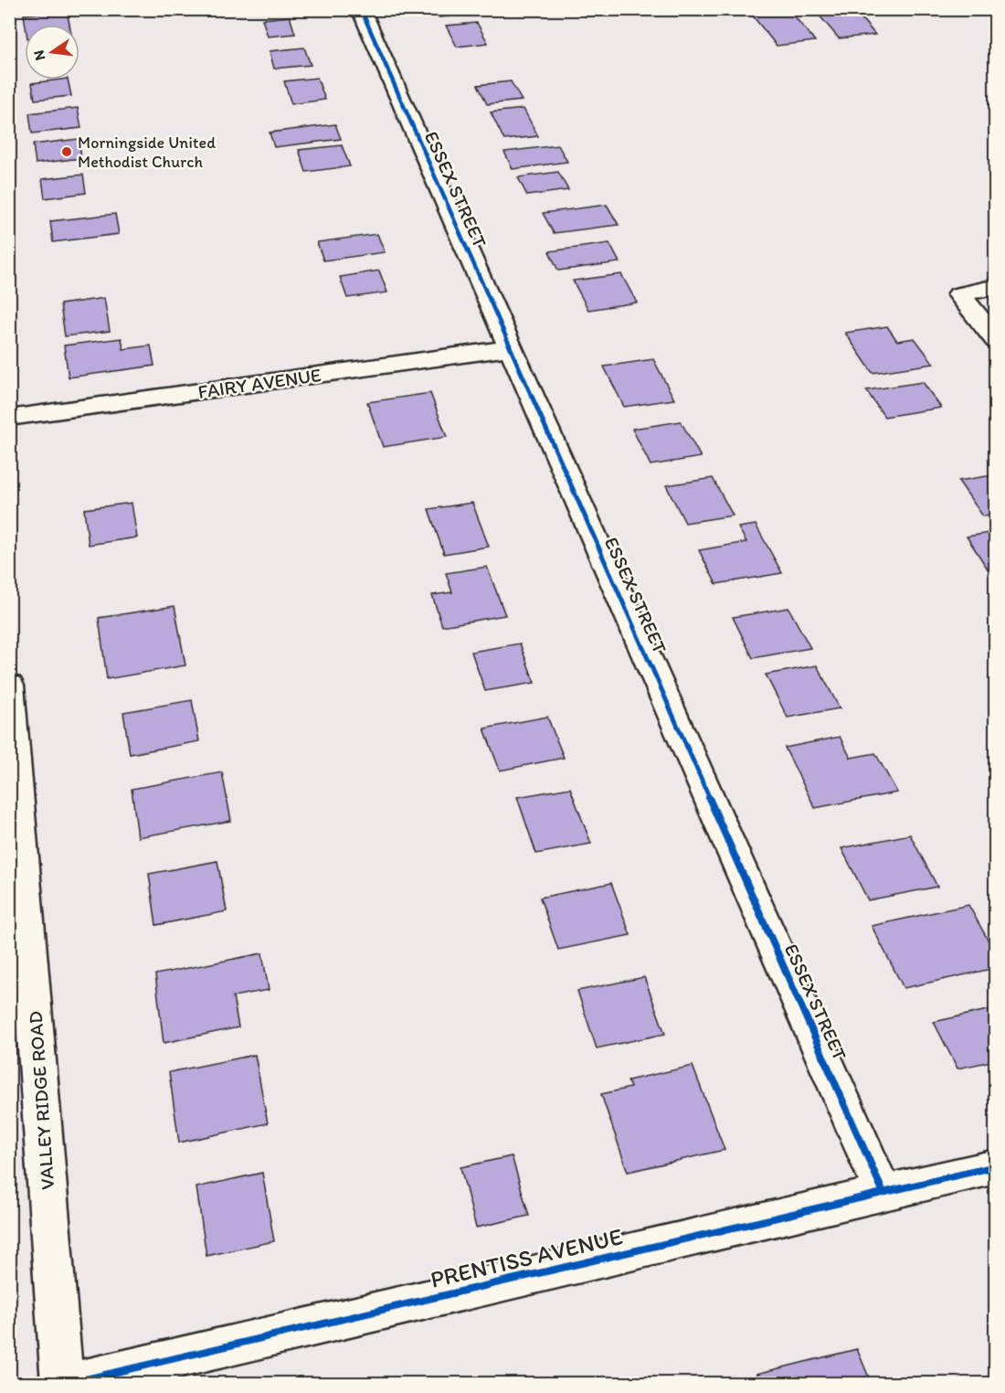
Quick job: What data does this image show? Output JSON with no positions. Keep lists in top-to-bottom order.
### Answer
{
  "streets": {
    "street": [
      "ESSEX STREET",
      "FAIRY AVENUE",
      "VALLEY RIDGE ROAD",
      "PRENTISS AVENUE"
    ]
  },
  "crossings": [
    ["ESSEX STREET", "FAIRY AVENUE"],
    ["ESSEX STREET", "PRENTISS AVENUE"],
    ["VALLEY RIDGE ROAD", "PRENTISS AVENUE"]
  ],
  "places": ["Morningside United Methodist Church"],
  "north": "left"
}
